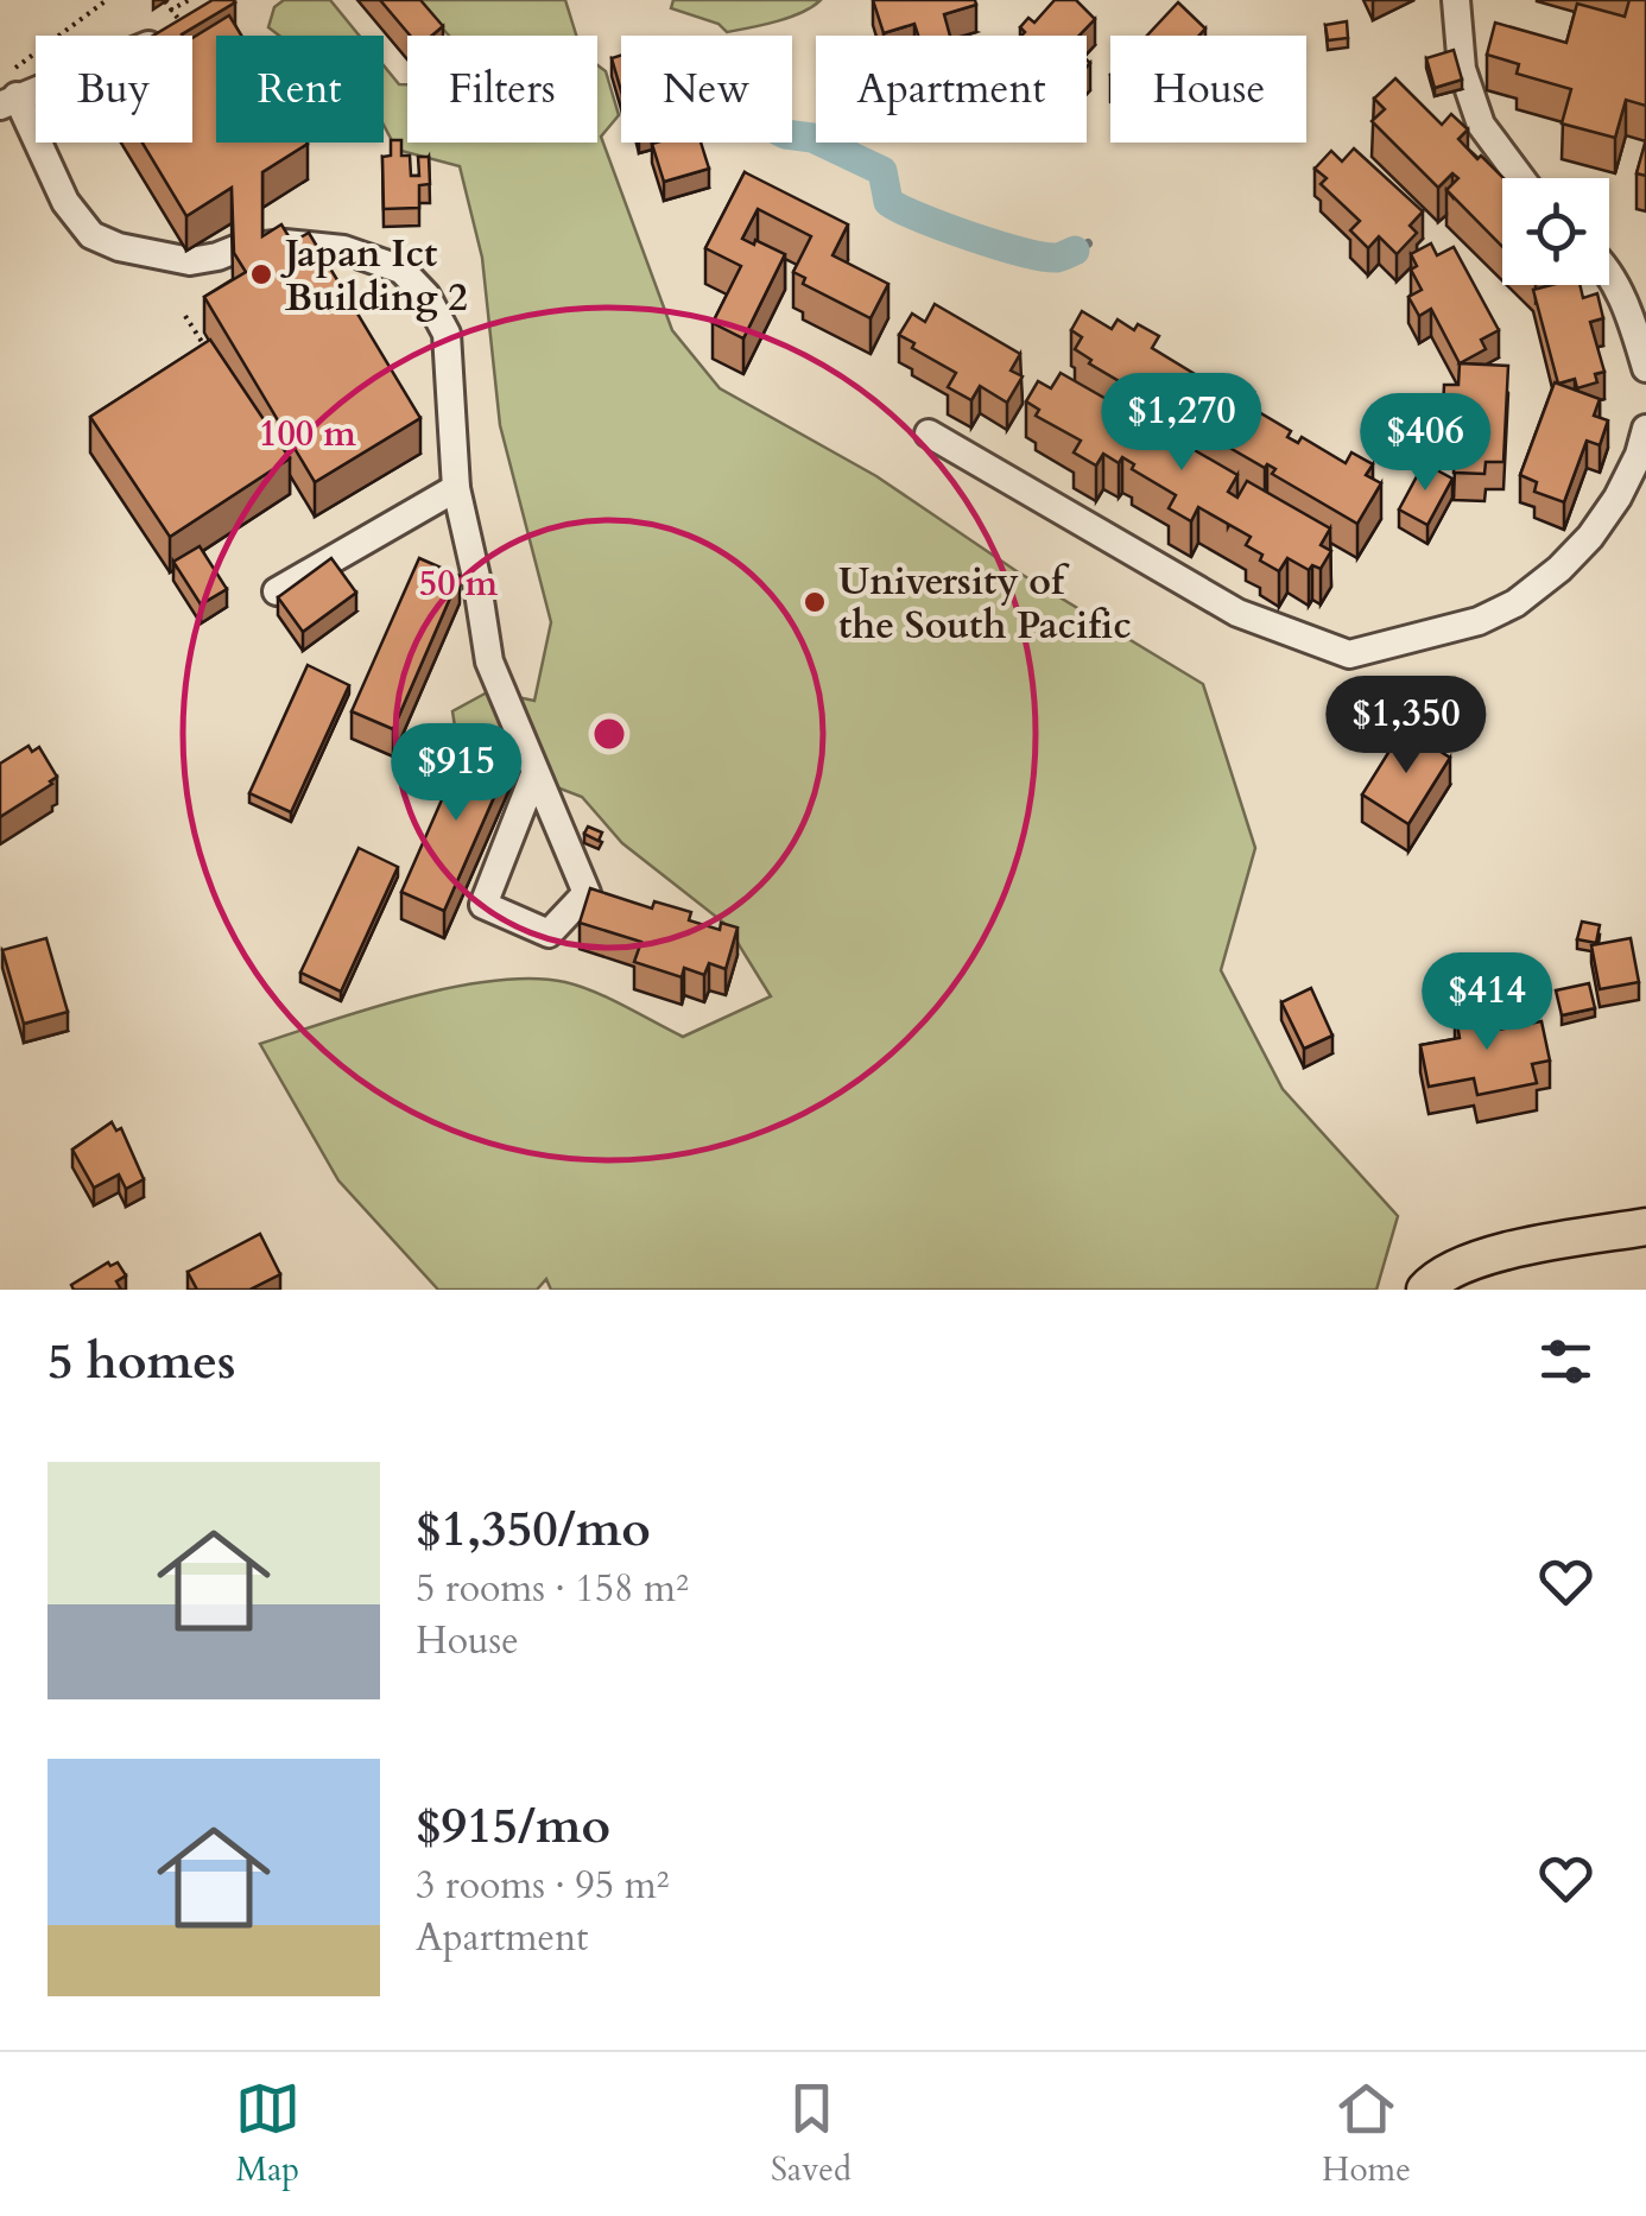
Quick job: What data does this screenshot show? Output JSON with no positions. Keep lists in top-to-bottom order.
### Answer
{
  "places": ["Japan Ict Building 2", "University of the South Pacific"],
  "page": {
    "chip": [
      "Buy",
      "Rent",
      "Filters",
      "New",
      "Apartment",
      "House"
    ],
    "price": [
      "$1,270",
      "$406",
      "$1,350",
      "$915",
      "$414"
    ],
    "heading": "5 homes",
    "list": [
      {
        "name": "$1,350/mo",
        "note": "5 rooms · 158 m² · House"
      },
      {
        "name": "$915/mo",
        "note": "3 rooms · 95 m² · Apartment"
      }
    ],
    "tabs": ["Map", "Saved", "Home"]
  },
  "rings": ["100 m", "50 m"]
}
